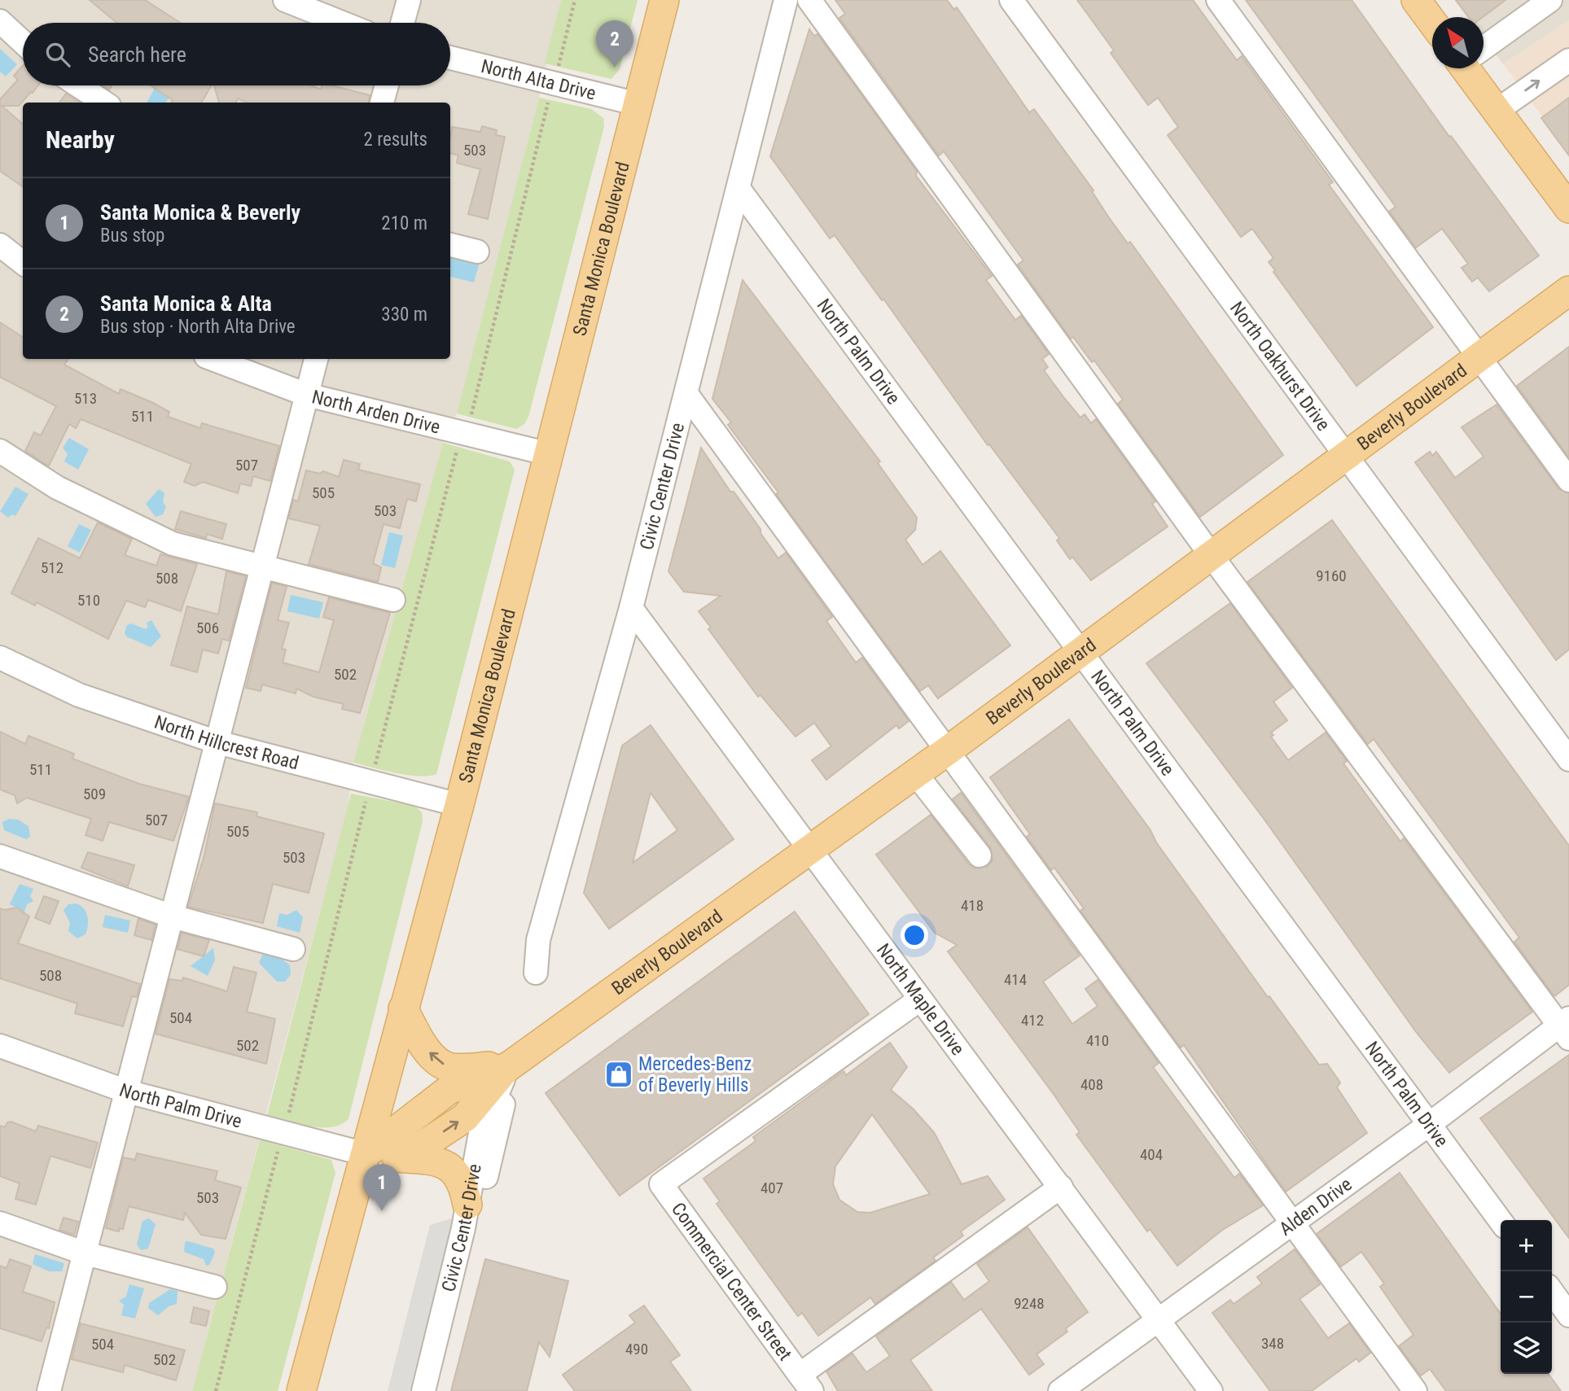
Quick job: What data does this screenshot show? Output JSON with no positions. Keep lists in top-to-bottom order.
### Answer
{
  "streets": {
    "main road": ["Santa Monica Boulevard", "Beverly Boulevard"],
    "street": [
      "North Alta Drive",
      "North Palm Drive",
      "North Oakhurst Drive",
      "North Arden Drive",
      "Civic Center Drive",
      "North Hillcrest Road",
      "North Maple Drive",
      "Alden Drive",
      "Commercial Center Street"
    ]
  },
  "crossings": [
    ["North Alta Drive", "Santa Monica Boulevard"],
    ["Santa Monica Boulevard", "North Palm Drive"],
    ["Santa Monica Boulevard", "Beverly Boulevard"],
    ["Santa Monica Boulevard", "North Arden Drive"],
    ["Santa Monica Boulevard", "North Hillcrest Road"],
    ["North Palm Drive", "Beverly Boulevard"],
    ["North Palm Drive", "Civic Center Drive"],
    ["North Palm Drive", "Alden Drive"],
    ["North Oakhurst Drive", "Beverly Boulevard"],
    ["Beverly Boulevard", "North Maple Drive"],
    ["Civic Center Drive", "North Maple Drive"],
    ["North Maple Drive", "Alden Drive"],
    ["North Maple Drive", "Commercial Center Street"]
  ],
  "places": {
    "shop": ["Mercedes-Benz of Beverly Hills"]
  },
  "house_numbers": [
    "503",
    "513",
    "511",
    "507",
    "505",
    "503",
    "512",
    "9160",
    "508",
    "510",
    "506",
    "502",
    "511",
    "509",
    "507",
    "505",
    "503",
    "418",
    "508",
    "414",
    "504",
    "412",
    "410",
    "502",
    "408",
    "404",
    "407",
    "503",
    "9248",
    "348",
    "504",
    "490",
    "502"
  ],
  "north": "top left",
  "page": {
    "pins": ["2", "1"],
    "search": "Search here",
    "heading": ["Nearby", "2 results"],
    "list": [
      {
        "mark": "1",
        "name": "Santa Monica & Beverly",
        "note": "Bus stop",
        "value": "210 m"
      },
      {
        "mark": "2",
        "name": "Santa Monica & Alta",
        "note": "Bus stop · North Alta Drive",
        "value": "330 m"
      }
    ],
    "map_buttons": ["+", "−"]
  }
}
